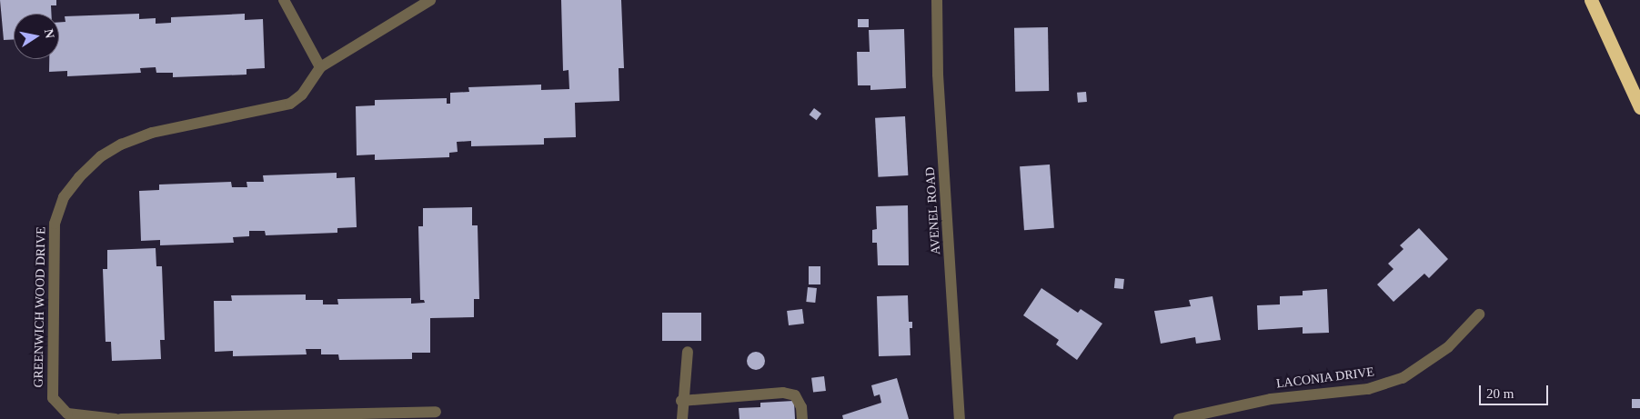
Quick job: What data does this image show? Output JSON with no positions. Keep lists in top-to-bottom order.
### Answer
{
  "streets": {
    "street": ["AVENEL ROAD", "GREENWICH WOOD DRIVE", "LACONIA DRIVE"]
  },
  "scale_bar": "20 m",
  "north": "right"
}
